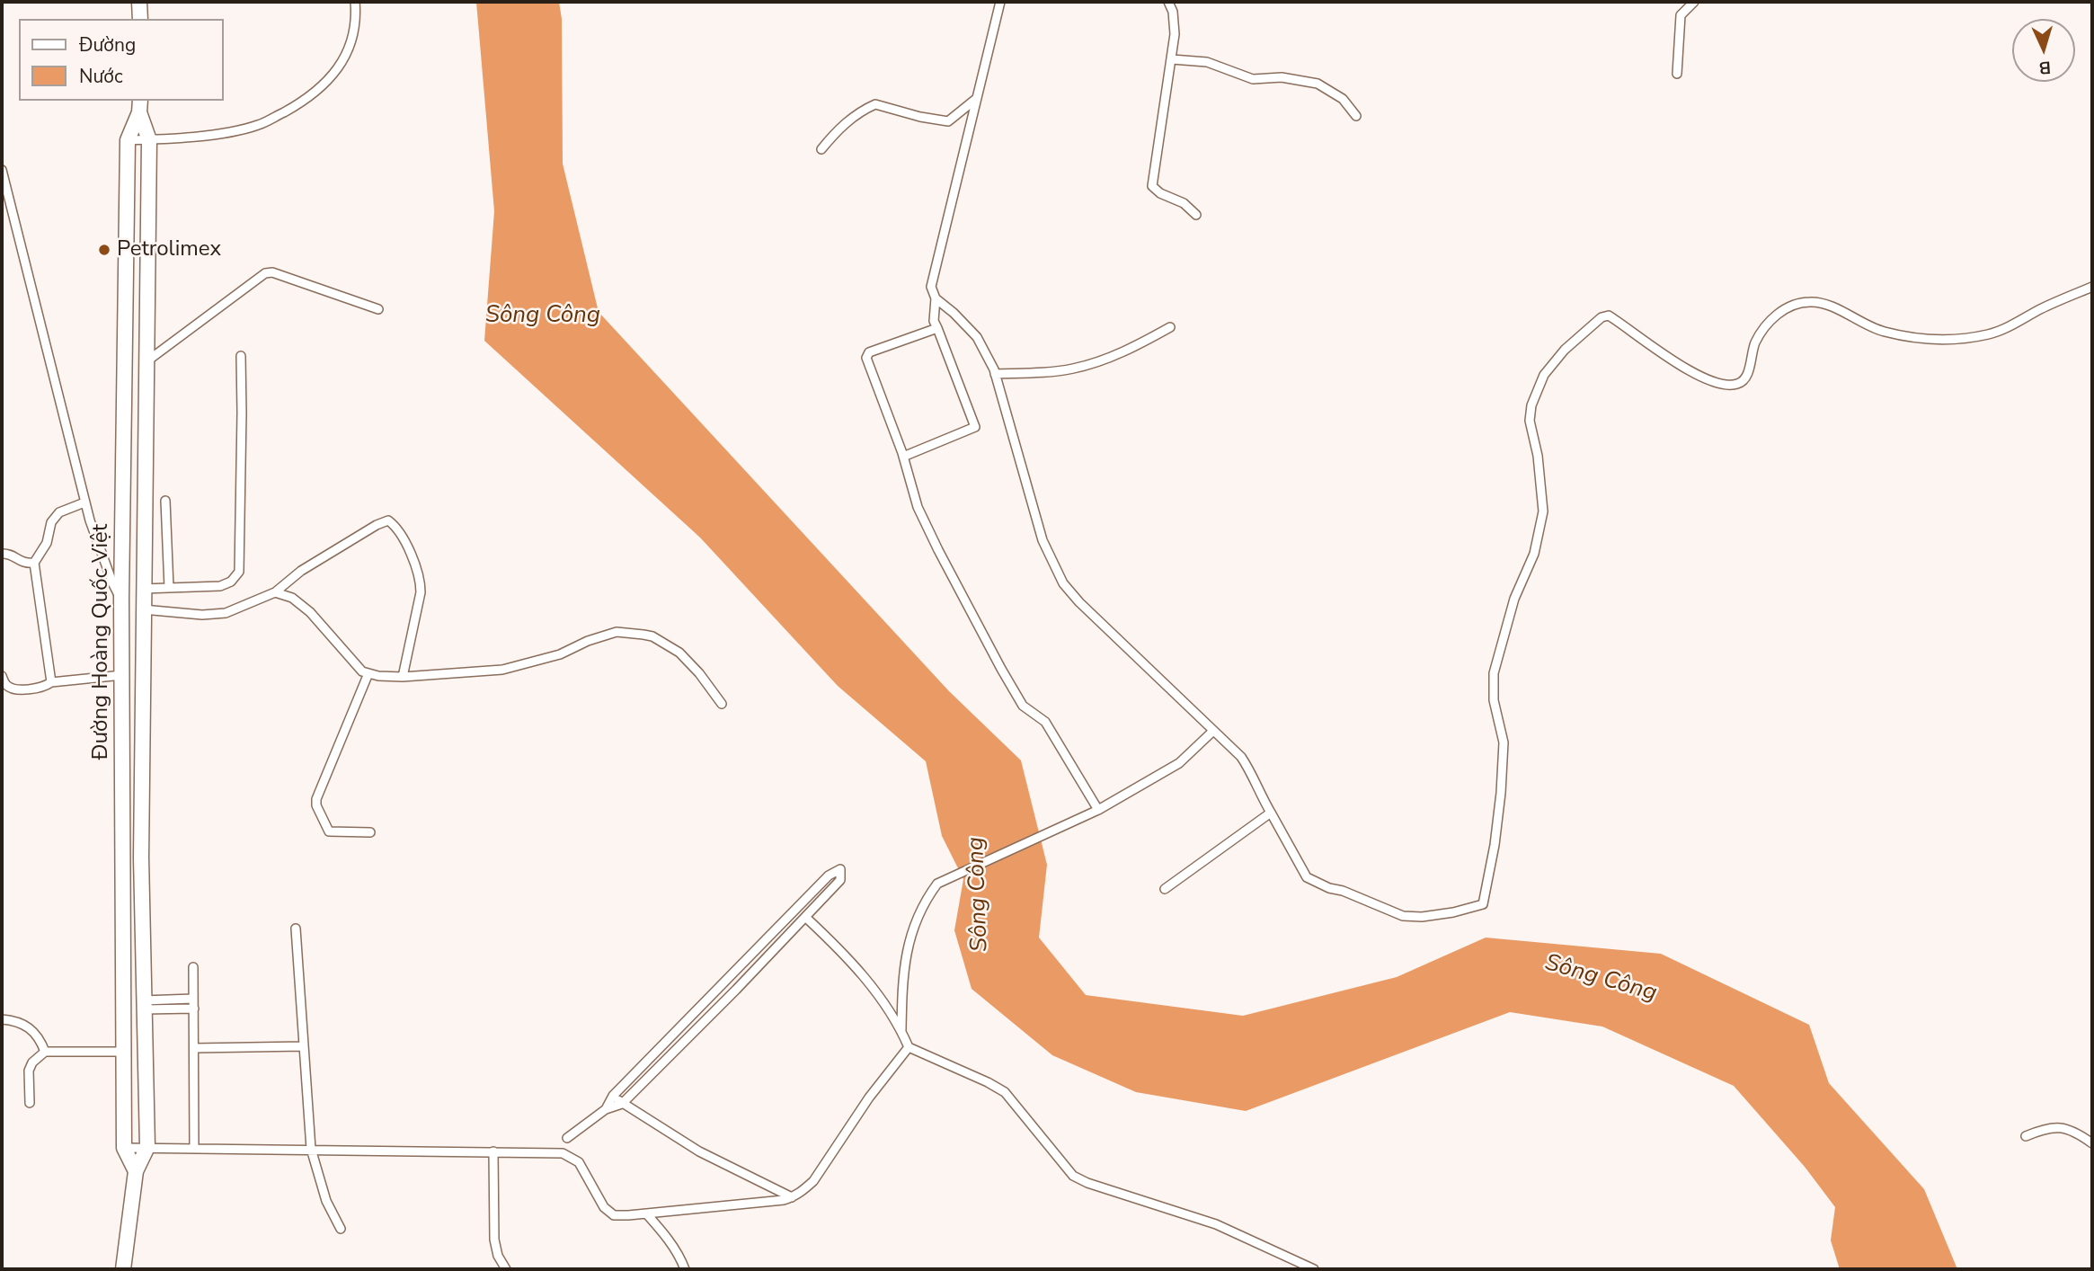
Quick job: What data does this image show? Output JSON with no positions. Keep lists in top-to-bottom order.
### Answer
{
  "streets": {
    "highway": ["Đường Hoàng Quốc Việt"]
  },
  "water": ["Sông Công"],
  "places": ["Petrolimex"],
  "legend": ["Đường", "Nước"],
  "north": "bottom"
}
